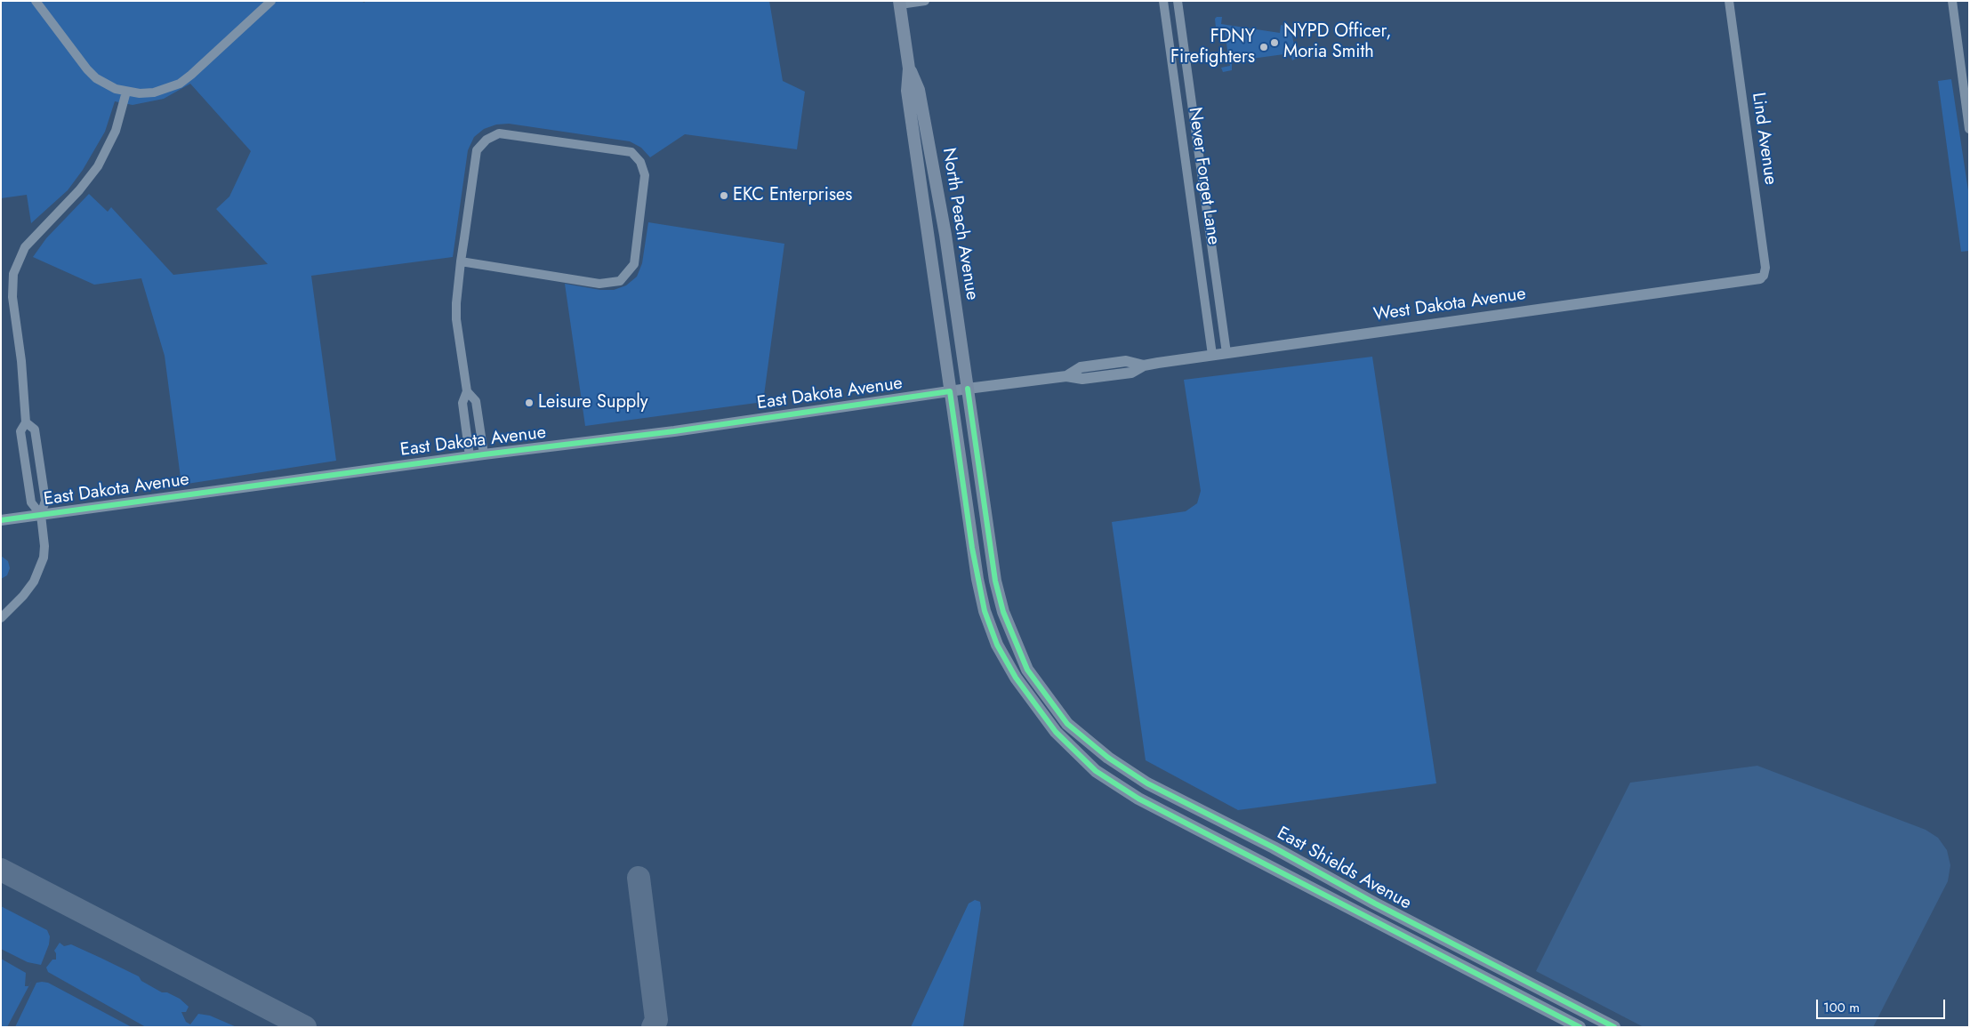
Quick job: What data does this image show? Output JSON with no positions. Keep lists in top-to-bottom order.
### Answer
{
  "streets": {
    "main road": ["North Peach Avenue", "East Shields Avenue"],
    "street": [
      "Lind Avenue",
      "Never Forget Lane",
      "West Dakota Avenue",
      "East Dakota Avenue"
    ]
  },
  "crossings": [
    ["Lind Avenue", "West Dakota Avenue"],
    ["Never Forget Lane", "West Dakota Avenue"],
    ["North Peach Avenue", "West Dakota Avenue"],
    ["North Peach Avenue", "East Dakota Avenue"],
    ["North Peach Avenue", "East Shields Avenue"],
    ["West Dakota Avenue", "East Dakota Avenue"]
  ],
  "places": [
    "NYPD Officer, Moria Smith",
    "FDNY Firefighters",
    "EKC Enterprises",
    "Leisure Supply"
  ],
  "scale_bar": "100 m"
}
